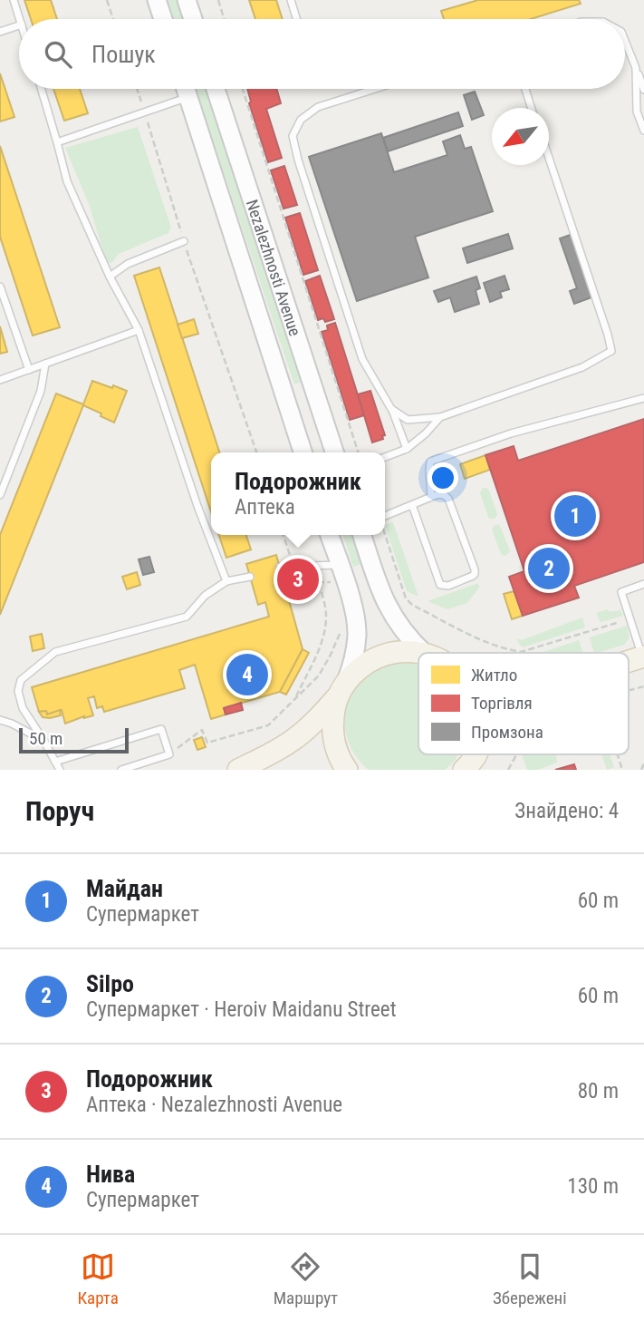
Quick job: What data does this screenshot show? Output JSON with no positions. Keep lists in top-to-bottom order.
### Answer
{
  "streets": {
    "main road": ["Nezalezhnosti Avenue"]
  },
  "legend": ["Житло", "Торгівля", "Промзона"],
  "scale_bar": "50 m",
  "north": "bottom left",
  "page": {
    "search": "Пошук",
    "popup": ["Подорожник", "Аптека"],
    "pins": [
      "1",
      "2",
      "3",
      "4"
    ],
    "scale": "50 m",
    "heading": ["Поруч", "Знайдено: 4"],
    "list": [
      {
        "mark": "1",
        "name": "Майдан",
        "note": "Супермаркет",
        "value": "60 m"
      },
      {
        "mark": "2",
        "name": "Silpo",
        "note": "Супермаркет · Heroiv Maidanu Street",
        "value": "60 m"
      },
      {
        "mark": "3",
        "name": "Подорожник",
        "note": "Аптека · Nezalezhnosti Avenue",
        "value": "80 m"
      },
      {
        "mark": "4",
        "name": "Нива",
        "note": "Супермаркет",
        "value": "130 m"
      }
    ],
    "nav": ["Карта", "Маршрут", "Збережені"]
  }
}
